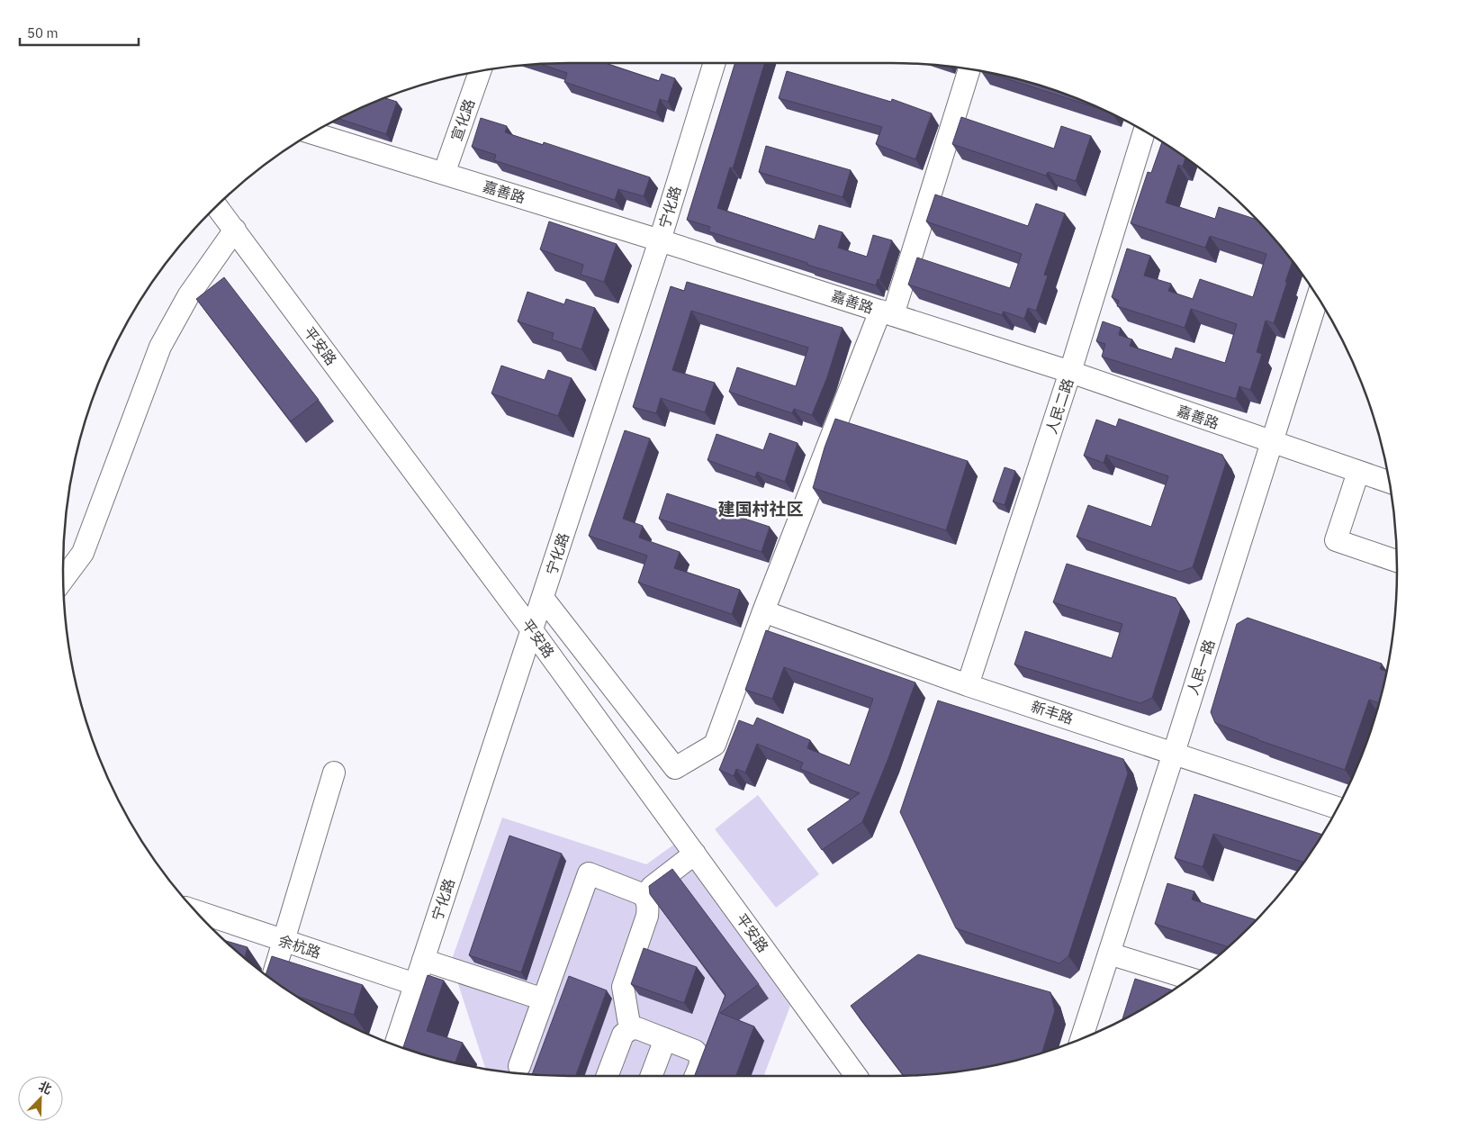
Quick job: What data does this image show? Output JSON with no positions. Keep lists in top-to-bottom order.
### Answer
{
  "streets": {
    "street": [
      "宣化路",
      "嘉善路",
      "宁化路",
      "平安路",
      "人民二路",
      "人民一路",
      "新丰路",
      "余杭路"
    ]
  },
  "crossings": [
    ["宣化路", "嘉善路"],
    ["嘉善路", "宁化路"],
    ["嘉善路", "人民二路"],
    ["嘉善路", "人民一路"],
    ["宁化路", "平安路"],
    ["宁化路", "余杭路"],
    ["人民二路", "新丰路"],
    ["人民一路", "新丰路"]
  ],
  "districts": ["建国村社区"],
  "scale_bar": "50 m",
  "north": "top right"
}
